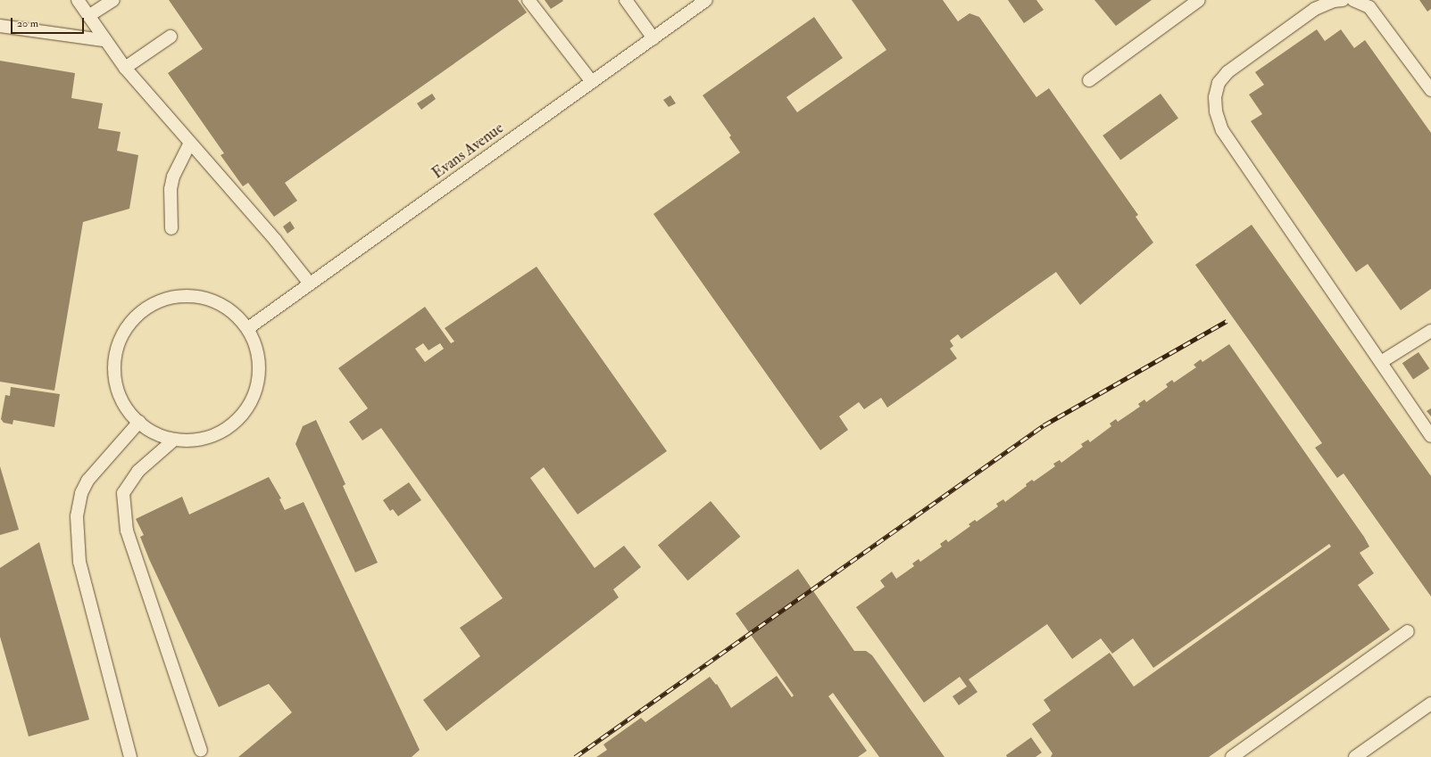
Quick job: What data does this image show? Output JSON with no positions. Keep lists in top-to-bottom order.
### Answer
{
  "streets": {
    "lane": ["Evans Avenue"]
  },
  "scale_bar": "20 m"
}
